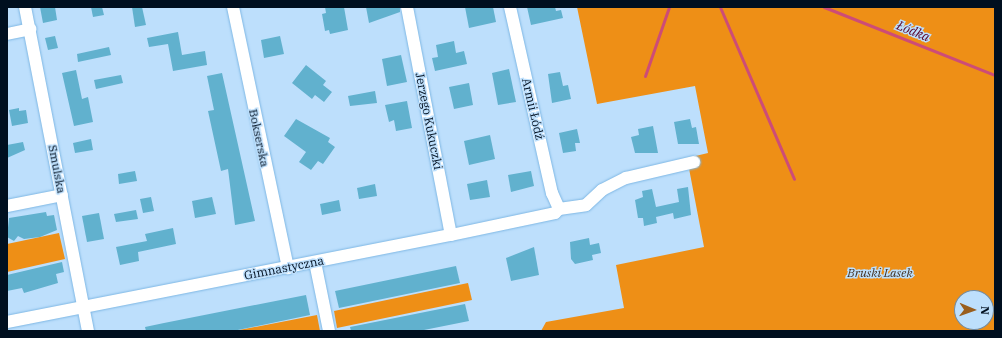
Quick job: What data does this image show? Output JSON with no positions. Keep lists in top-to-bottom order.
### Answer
{
  "streets": {
    "street": [
      "Armii Łódź",
      "Jerzego Kukuczki",
      "Bokserska",
      "Smulska",
      "Gimnastyczna"
    ]
  },
  "crossings": [
    ["Armii Łódź", "Gimnastyczna"],
    ["Jerzego Kukuczki", "Gimnastyczna"],
    ["Bokserska", "Gimnastyczna"],
    ["Smulska", "Gimnastyczna"]
  ],
  "water": ["Łódka"],
  "parks": ["Bruski Lasek"],
  "north": "right"
}
